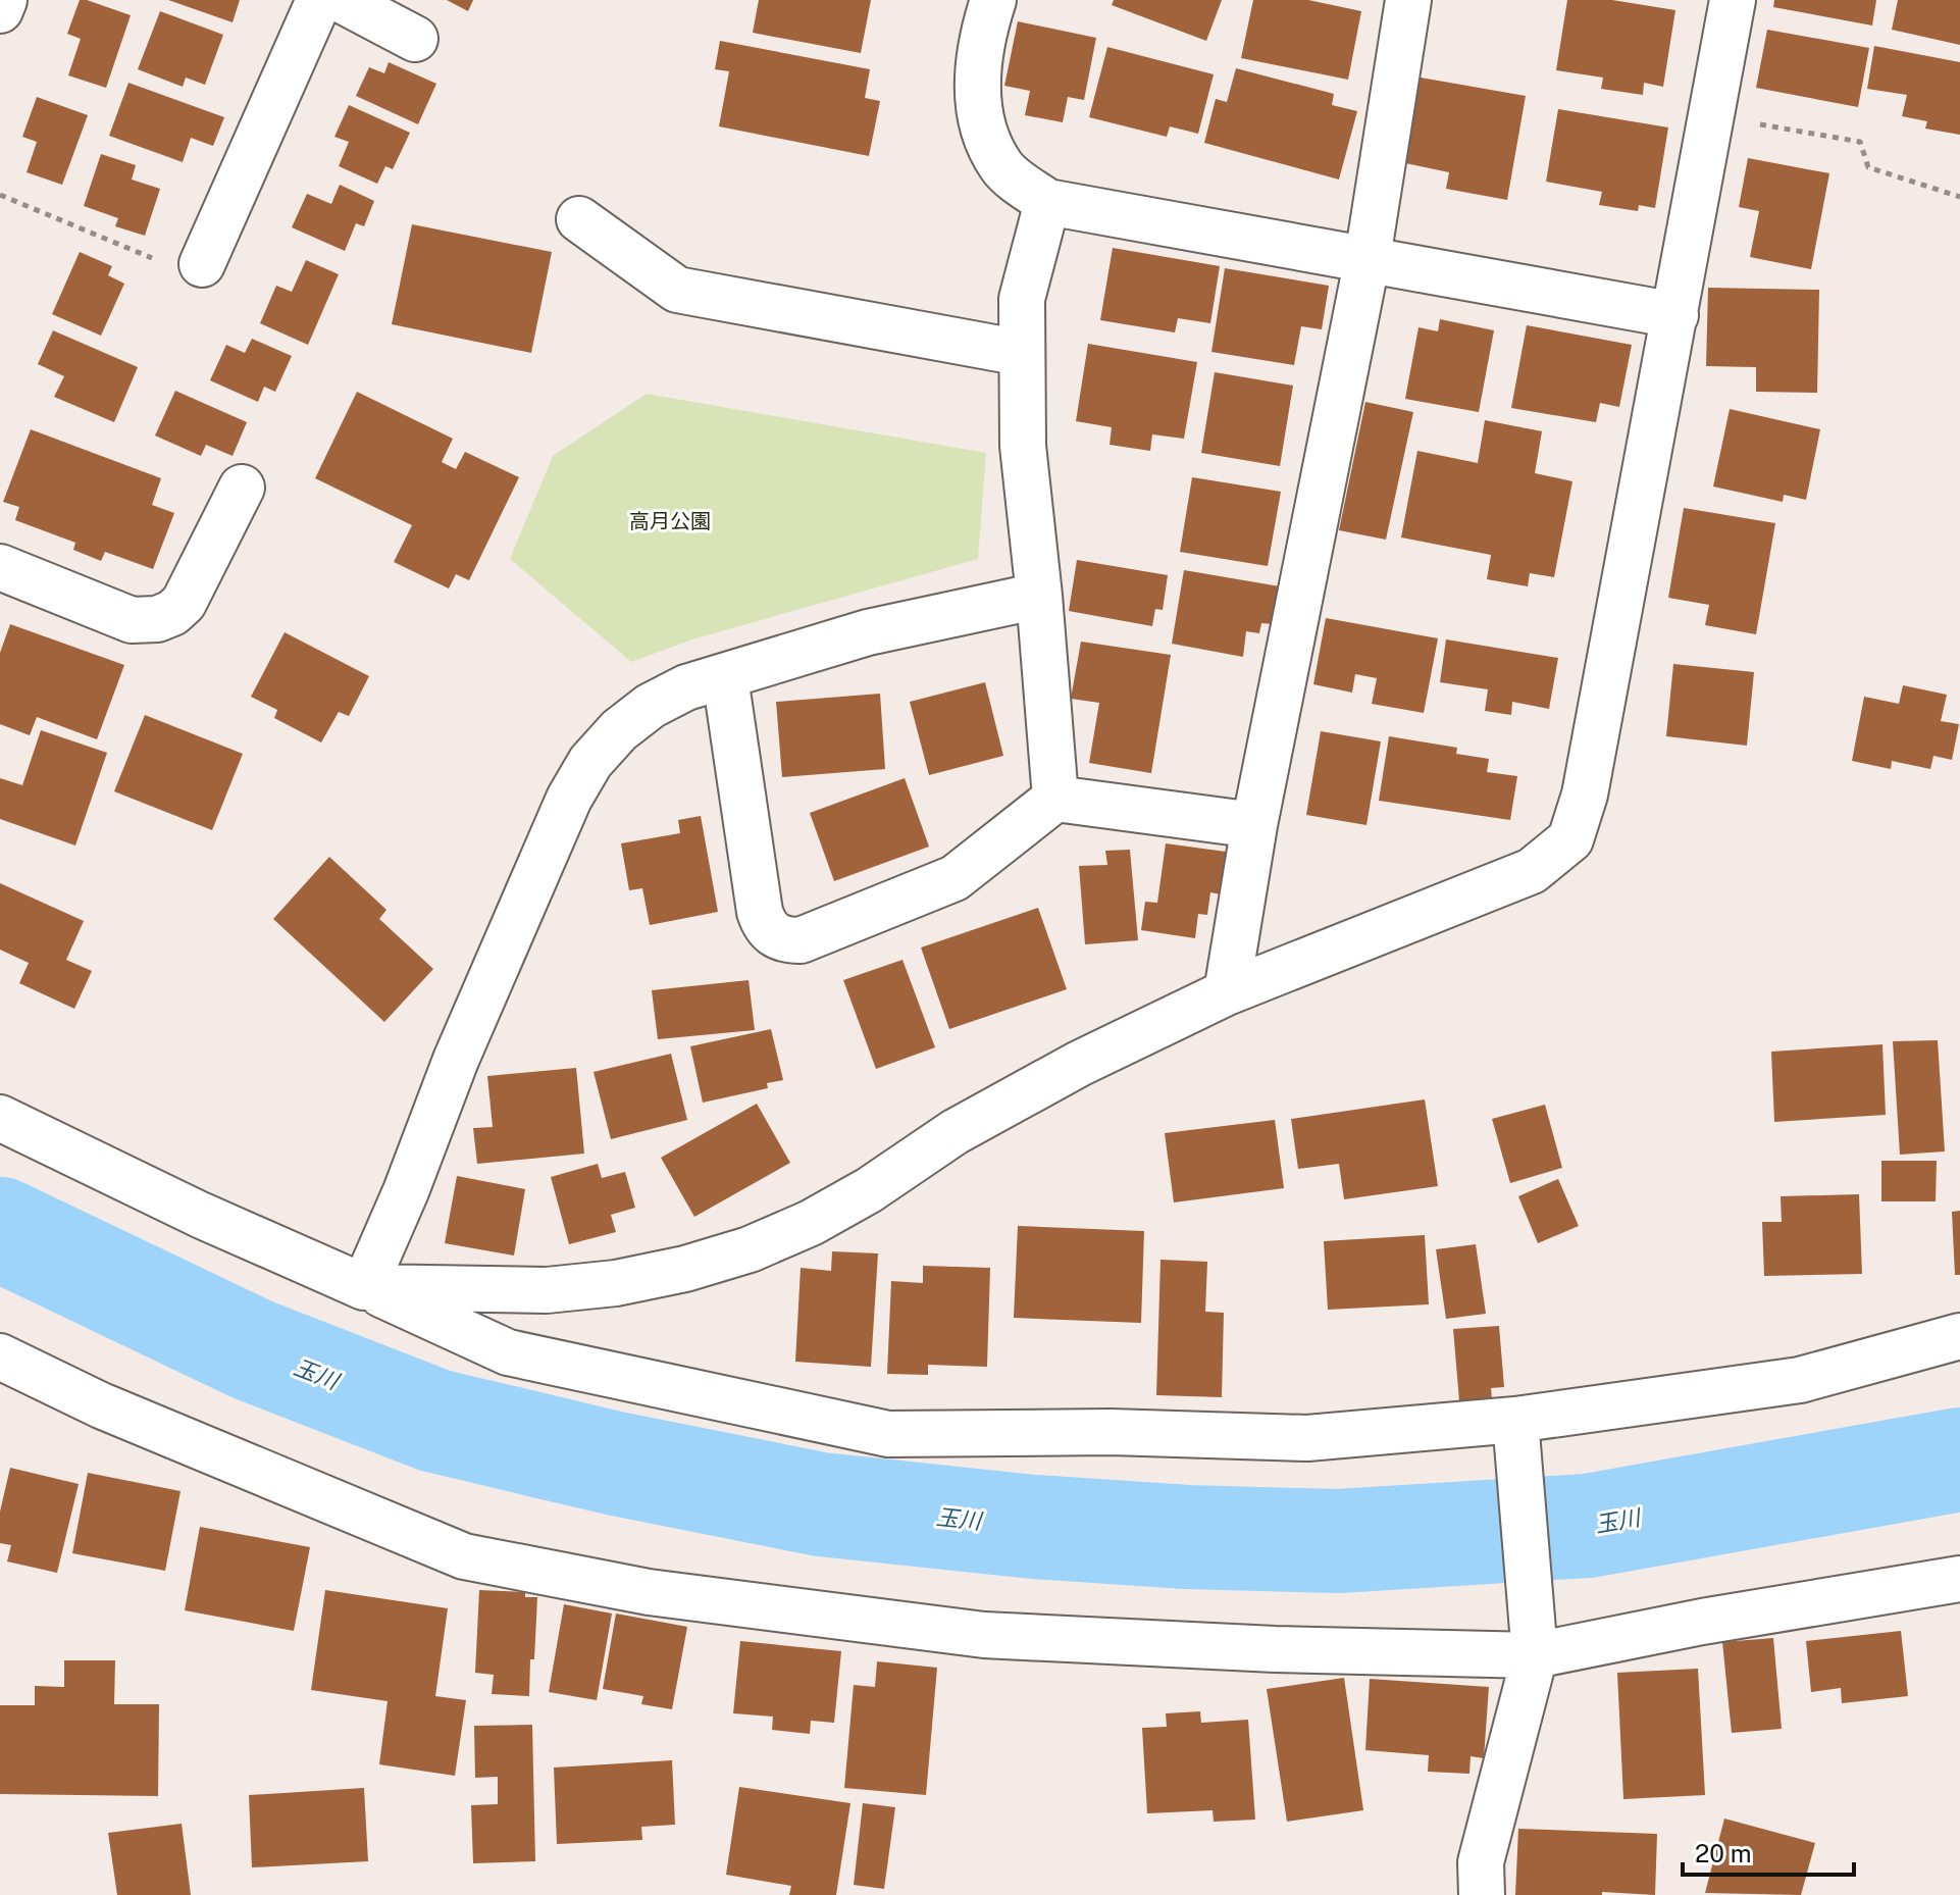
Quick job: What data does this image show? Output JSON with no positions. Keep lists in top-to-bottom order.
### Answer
{
  "water": ["玉川"],
  "parks": ["高月公園"],
  "scale_bar": "20 m"
}
